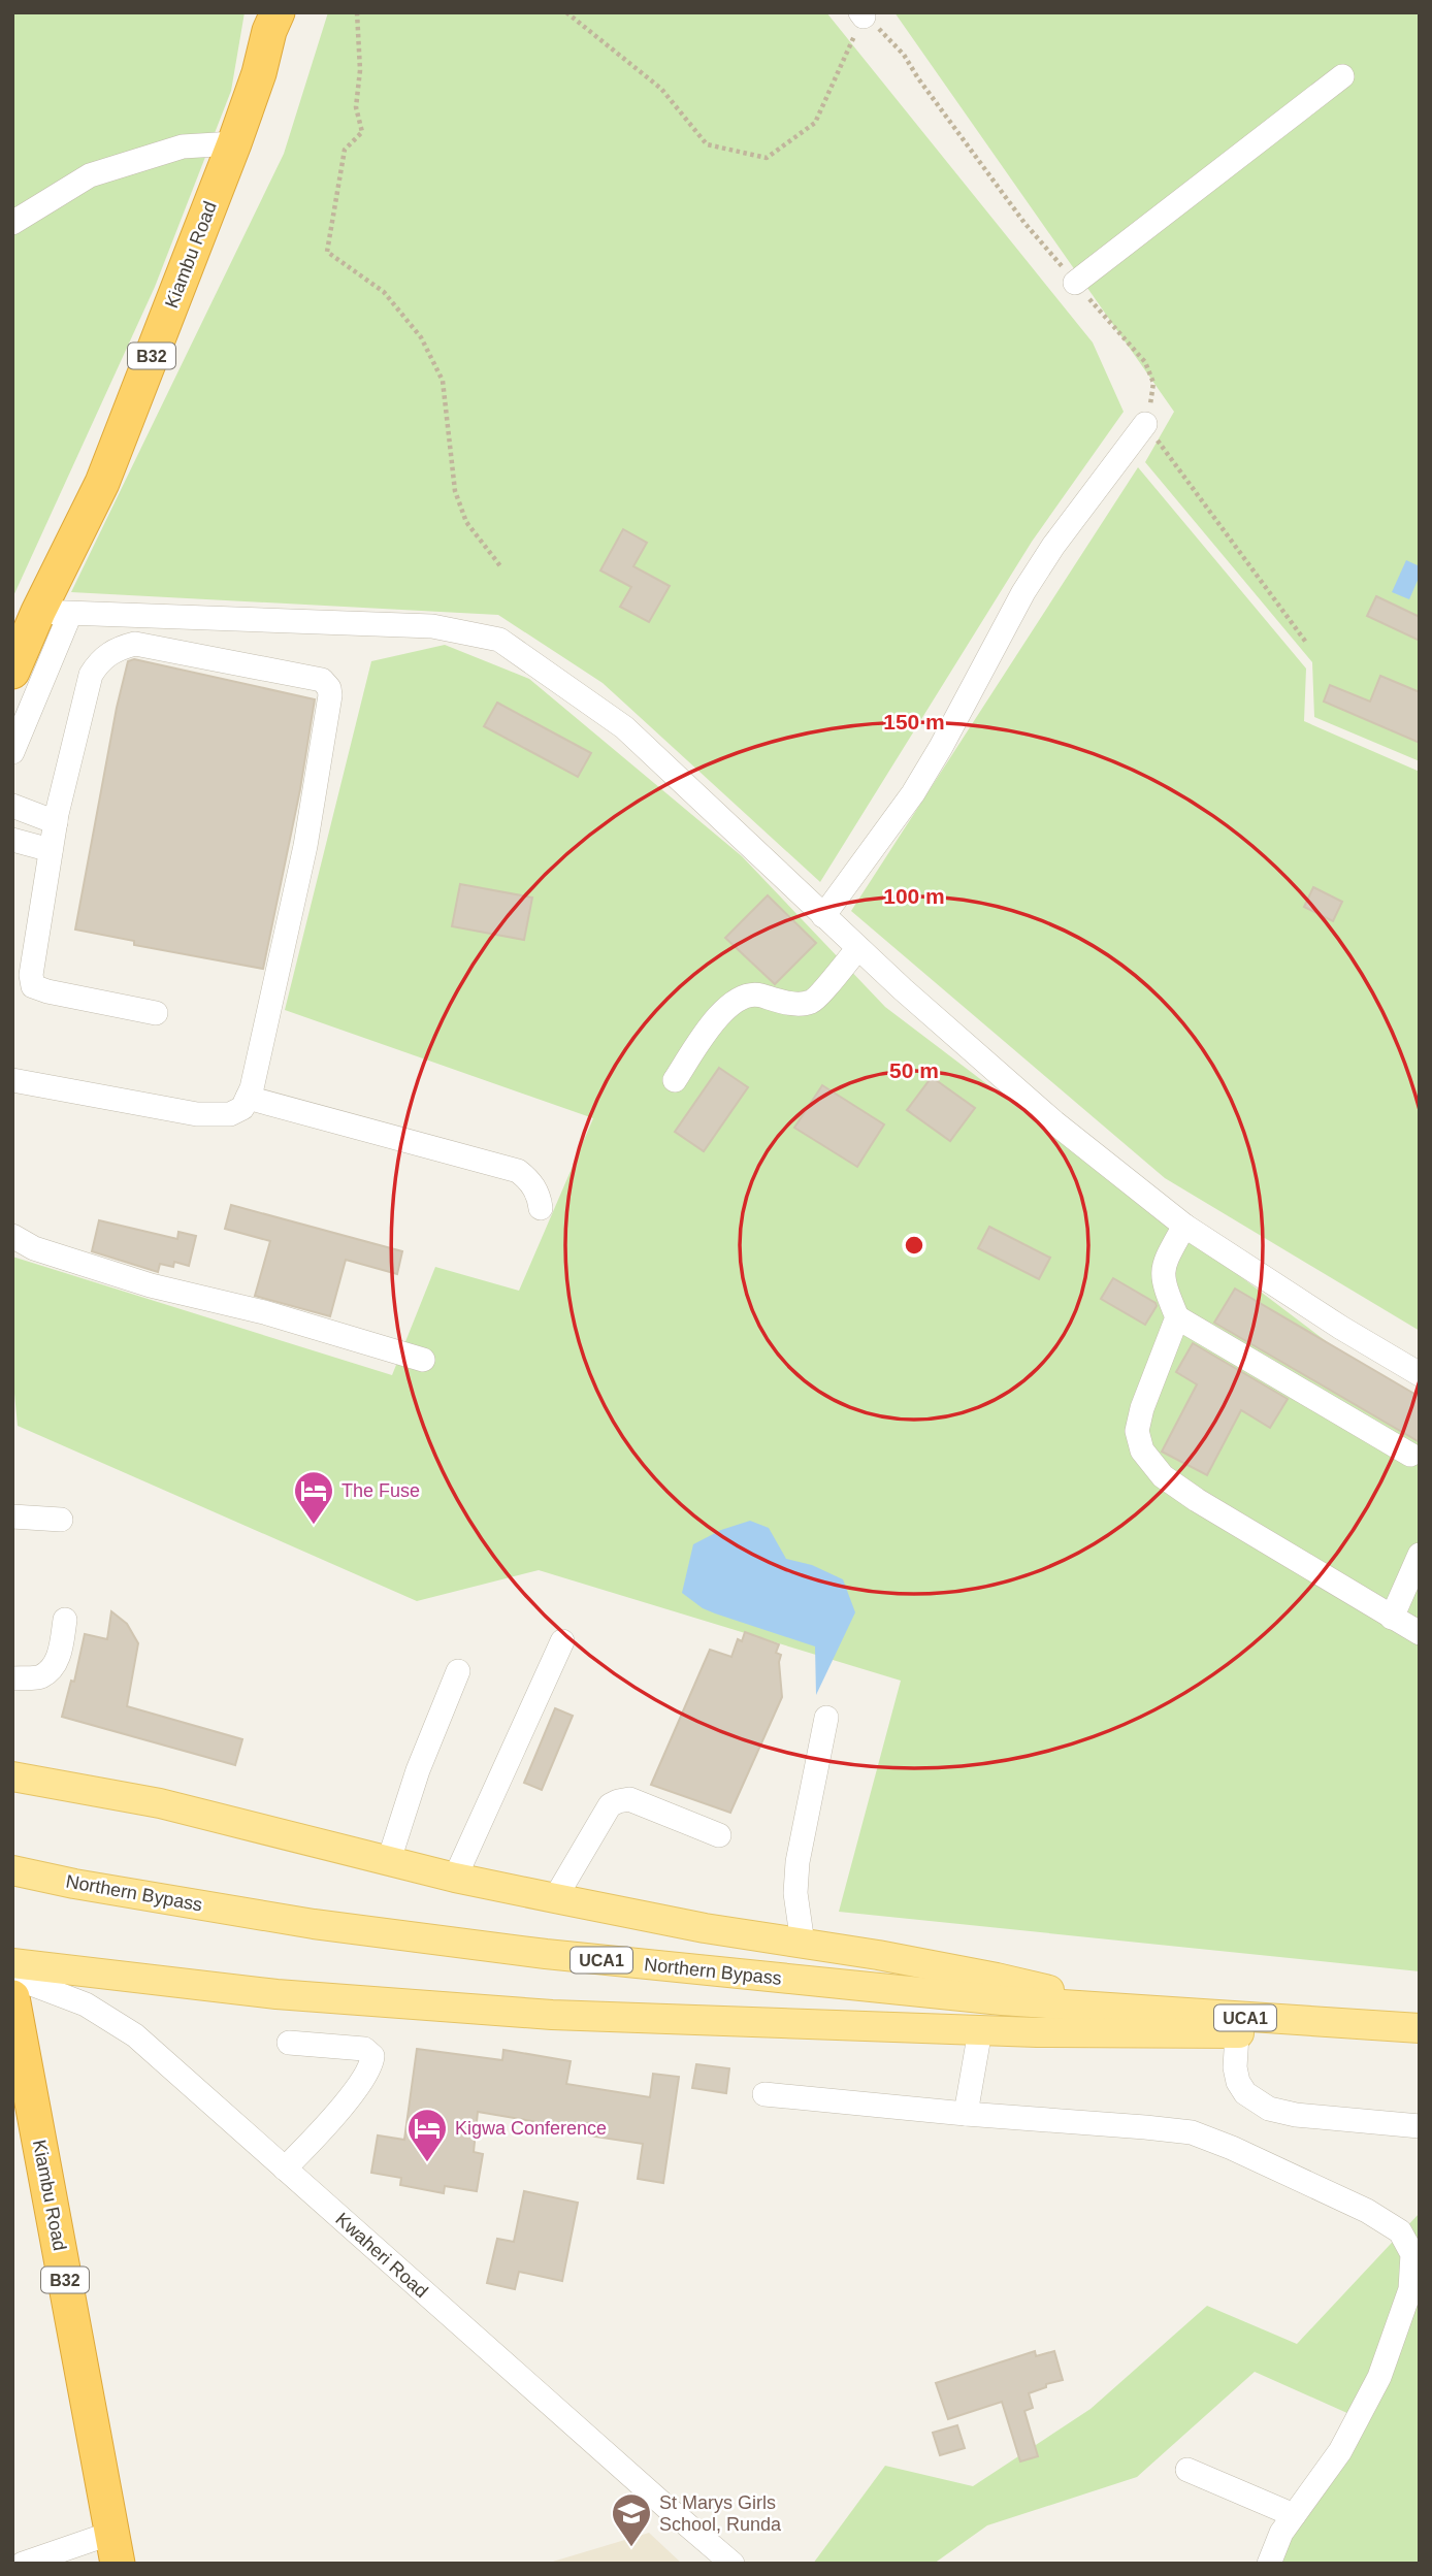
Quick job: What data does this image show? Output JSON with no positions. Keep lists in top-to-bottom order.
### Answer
{
  "streets": {
    "highway": ["Kiambu Road", "B32"],
    "main road": ["Northern Bypass", "UCA1"],
    "street": ["Kwaheri Road"]
  },
  "places": {
    "hotel": ["The Fuse", "Kigwa Conference"],
    "school or university": ["St Marys Girls School, Runda"]
  },
  "rings": ["150 m", "100 m", "50 m"]
}
